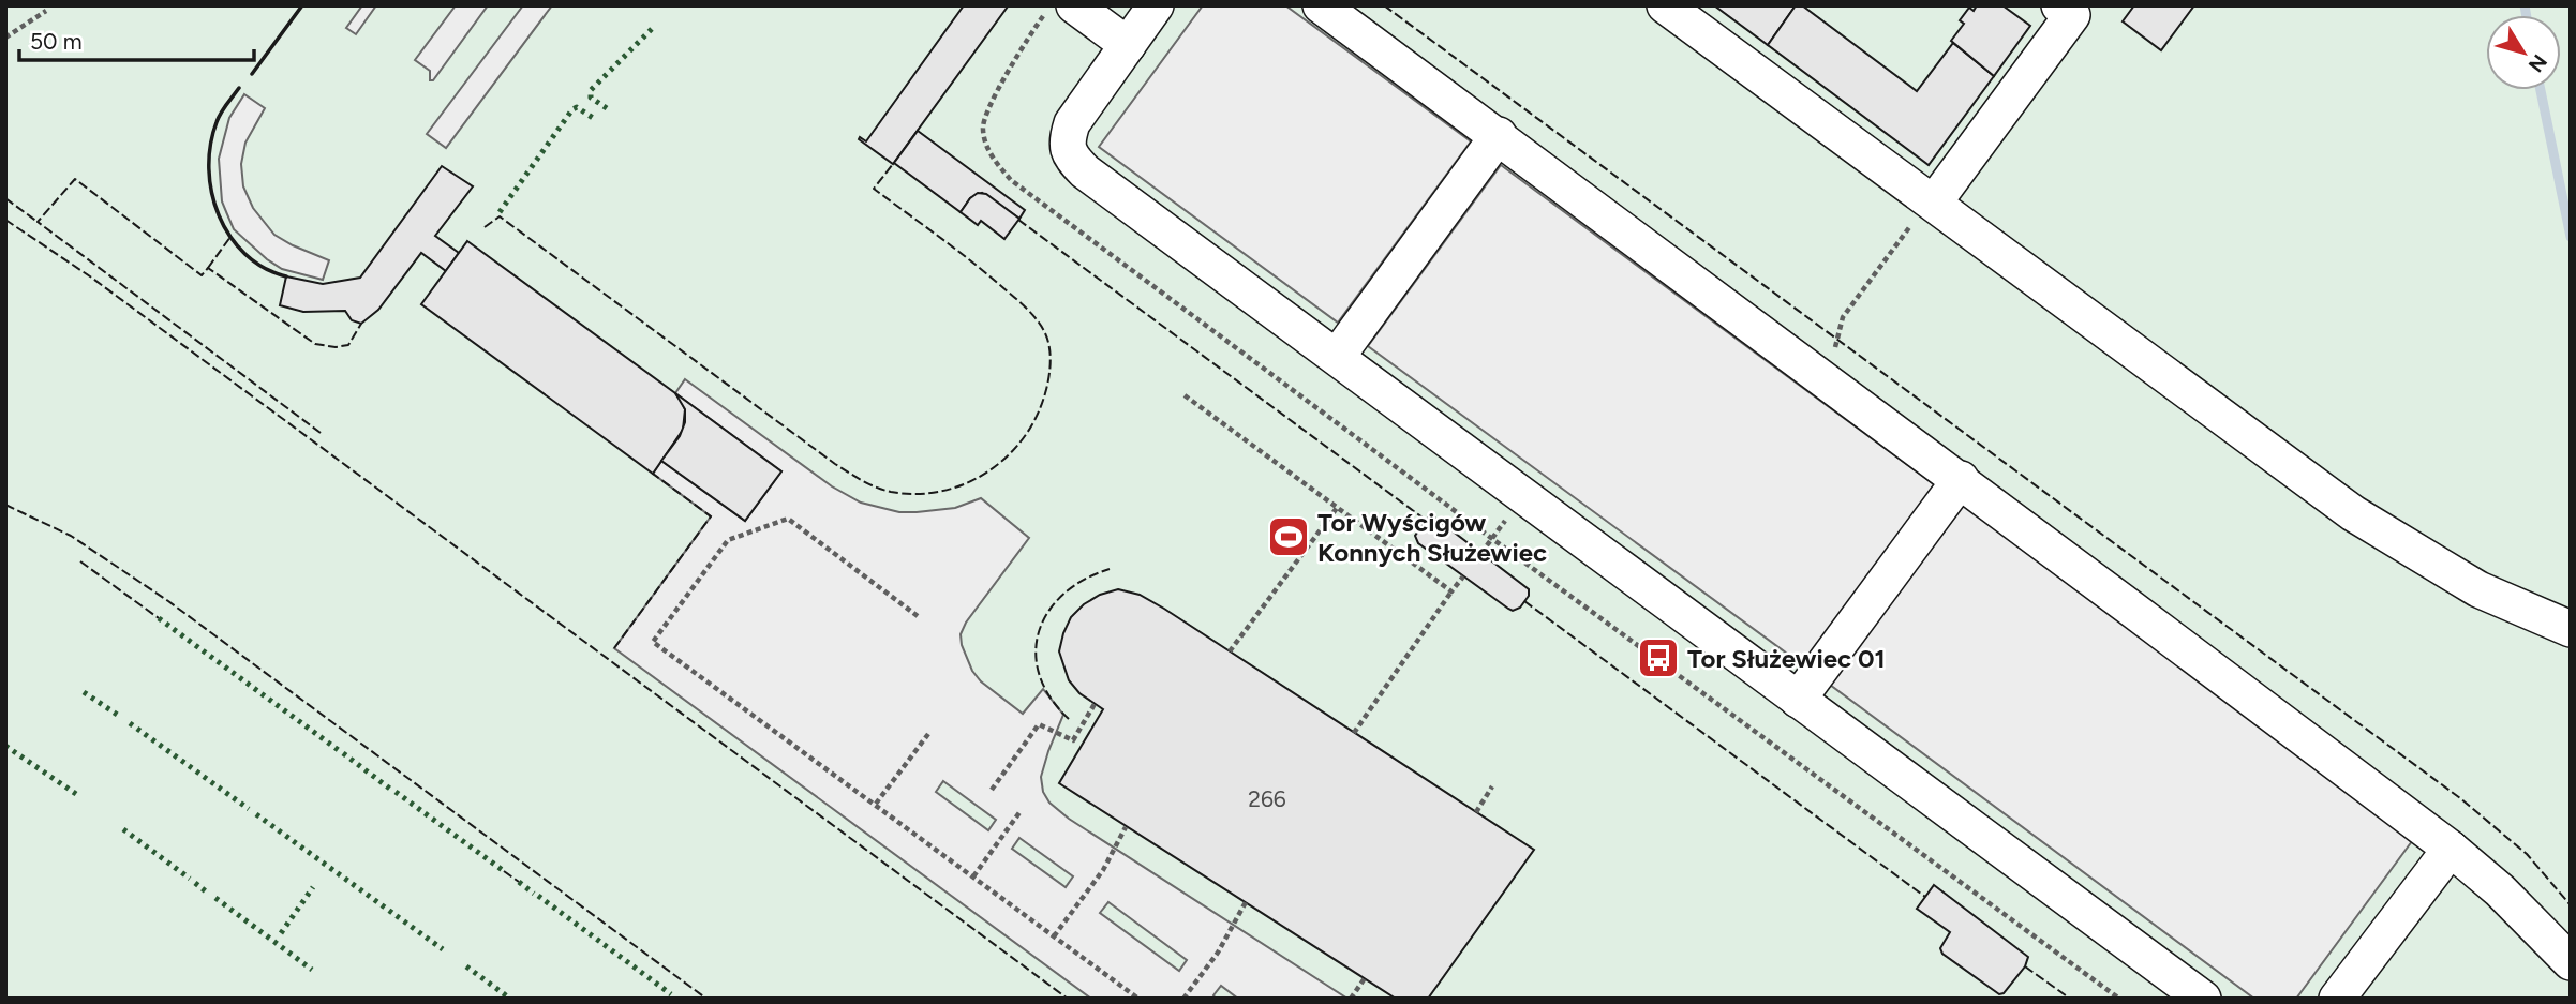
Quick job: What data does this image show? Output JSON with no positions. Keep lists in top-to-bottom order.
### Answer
{
  "places": {
    "sports": ["Tor Wyścigów Konnych Służewiec"],
    "bus stop": ["Tor Służewiec 01"]
  },
  "house_numbers": ["266"],
  "scale_bar": "50 m",
  "north": "bottom right"
}
